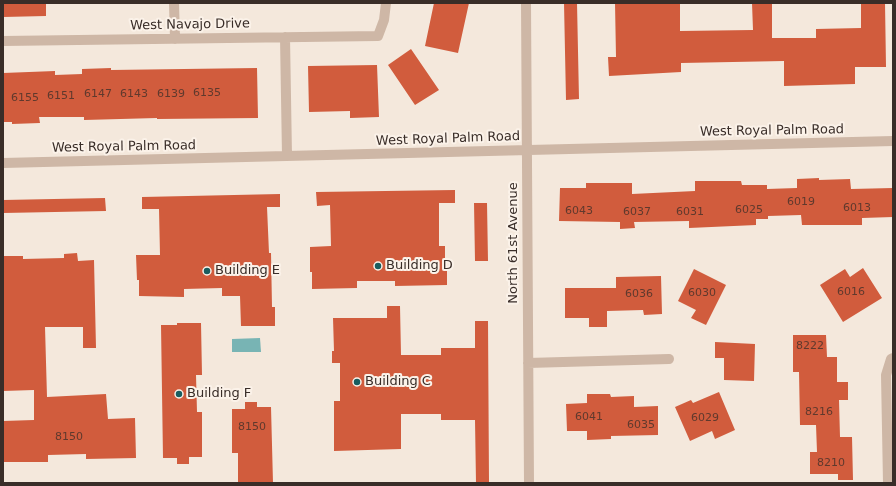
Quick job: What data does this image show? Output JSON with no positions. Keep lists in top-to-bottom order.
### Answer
{
  "streets": {
    "street": ["West Navajo Drive", "West Royal Palm Road", "North 61st Avenue"]
  },
  "crossings": [
    ["West Royal Palm Road", "North 61st Avenue"]
  ],
  "places": [
    "Building D",
    "Building E",
    "Building C",
    "Building F"
  ],
  "house_numbers": [
    "6135",
    "6147",
    "6143",
    "6139",
    "6151",
    "6155",
    "6019",
    "6013",
    "6025",
    "6043",
    "6037",
    "6031",
    "6016",
    "6030",
    "6036",
    "8222",
    "8216",
    "6041",
    "6029",
    "6035",
    "8150",
    "8150",
    "8210"
  ]
}
